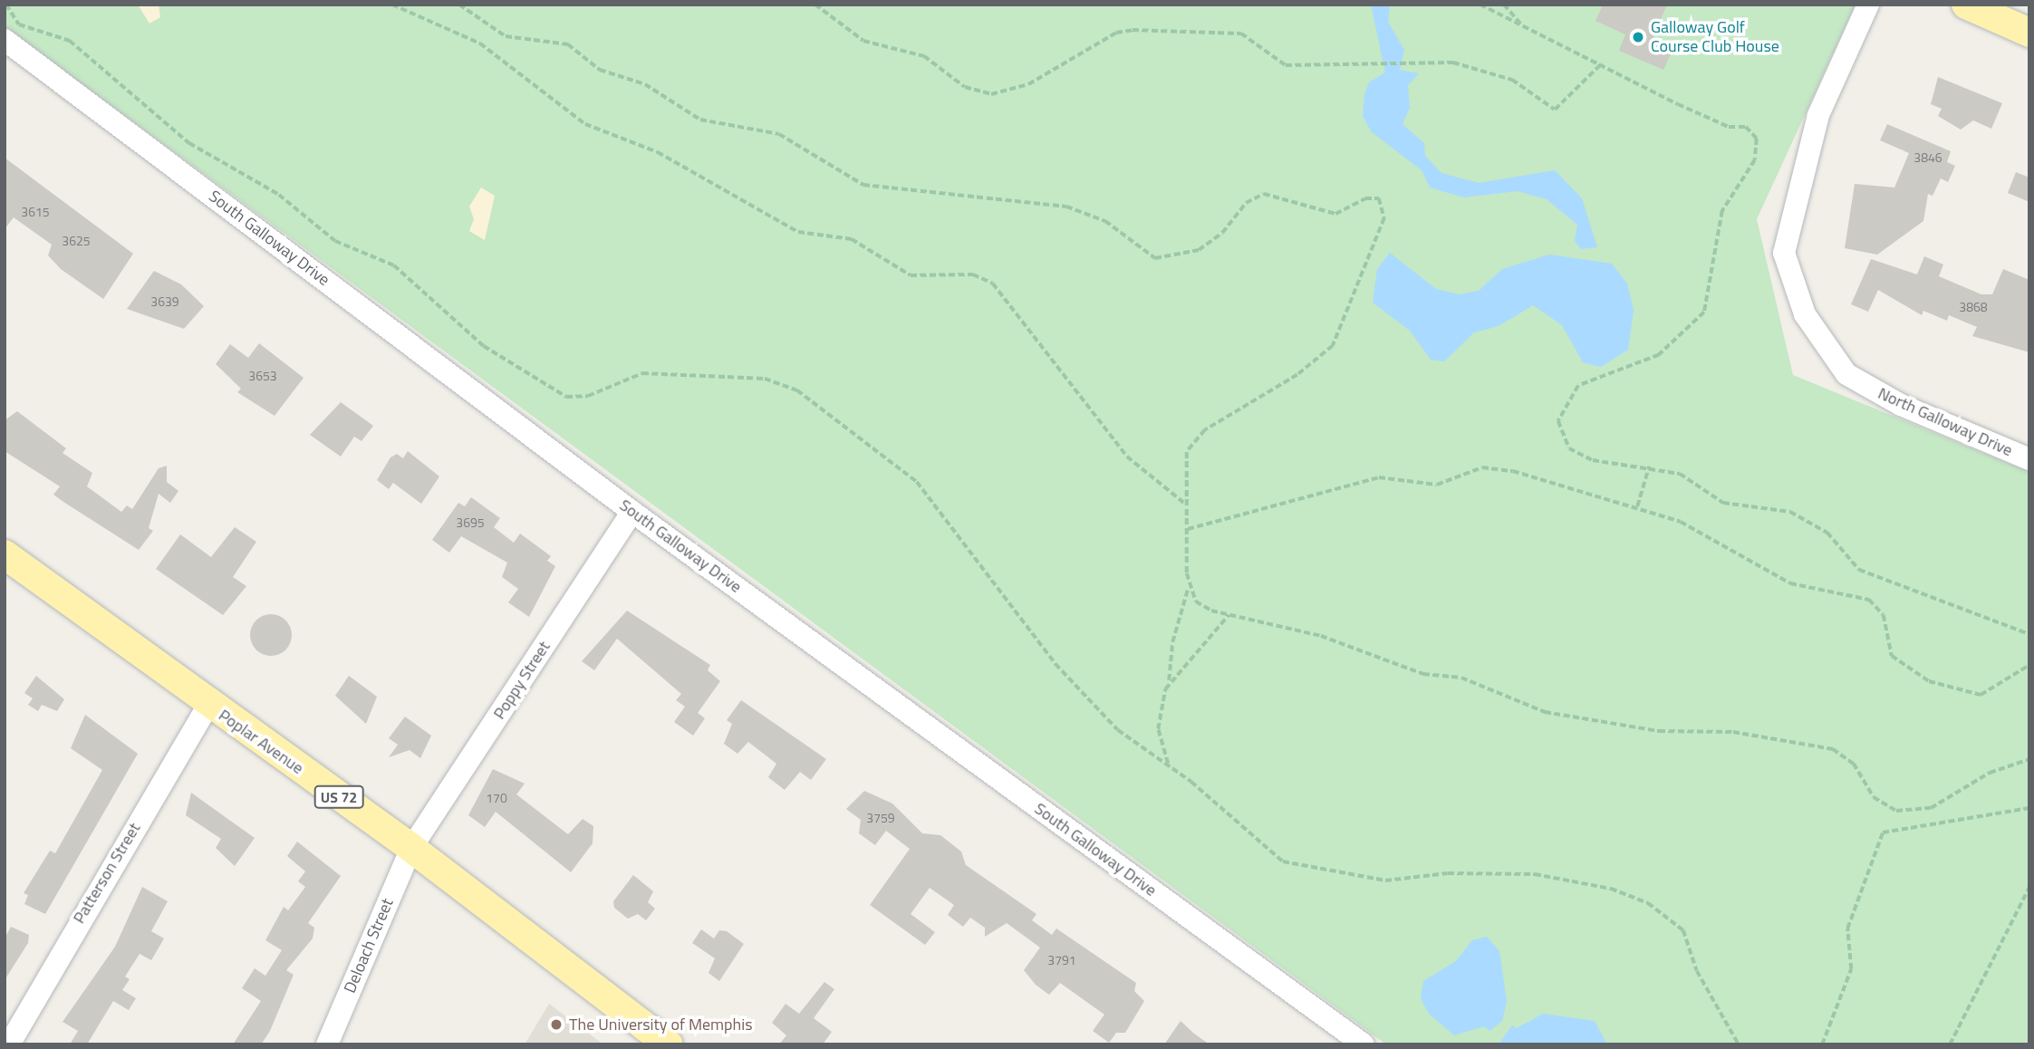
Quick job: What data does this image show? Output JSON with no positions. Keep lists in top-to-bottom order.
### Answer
{
  "streets": {
    "main road": ["Poplar Avenue", "US 72"],
    "street": [
      "South Galloway Drive",
      "North Galloway Drive",
      "Poppy Street",
      "Patterson Street",
      "Deloach Street"
    ]
  },
  "crossings": [
    ["South Galloway Drive", "Poppy Street"],
    ["Poppy Street", "Poplar Avenue"],
    ["Poppy Street", "Deloach Street"],
    ["Poplar Avenue", "Patterson Street"],
    ["Poplar Avenue", "Deloach Street"]
  ],
  "places": ["Galloway Golf Course Club House", "The University of Memphis"],
  "house_numbers": [
    "3846",
    "3615",
    "3625",
    "3639",
    "3868",
    "3653",
    "3695",
    "170",
    "3759",
    "3791"
  ]
}
